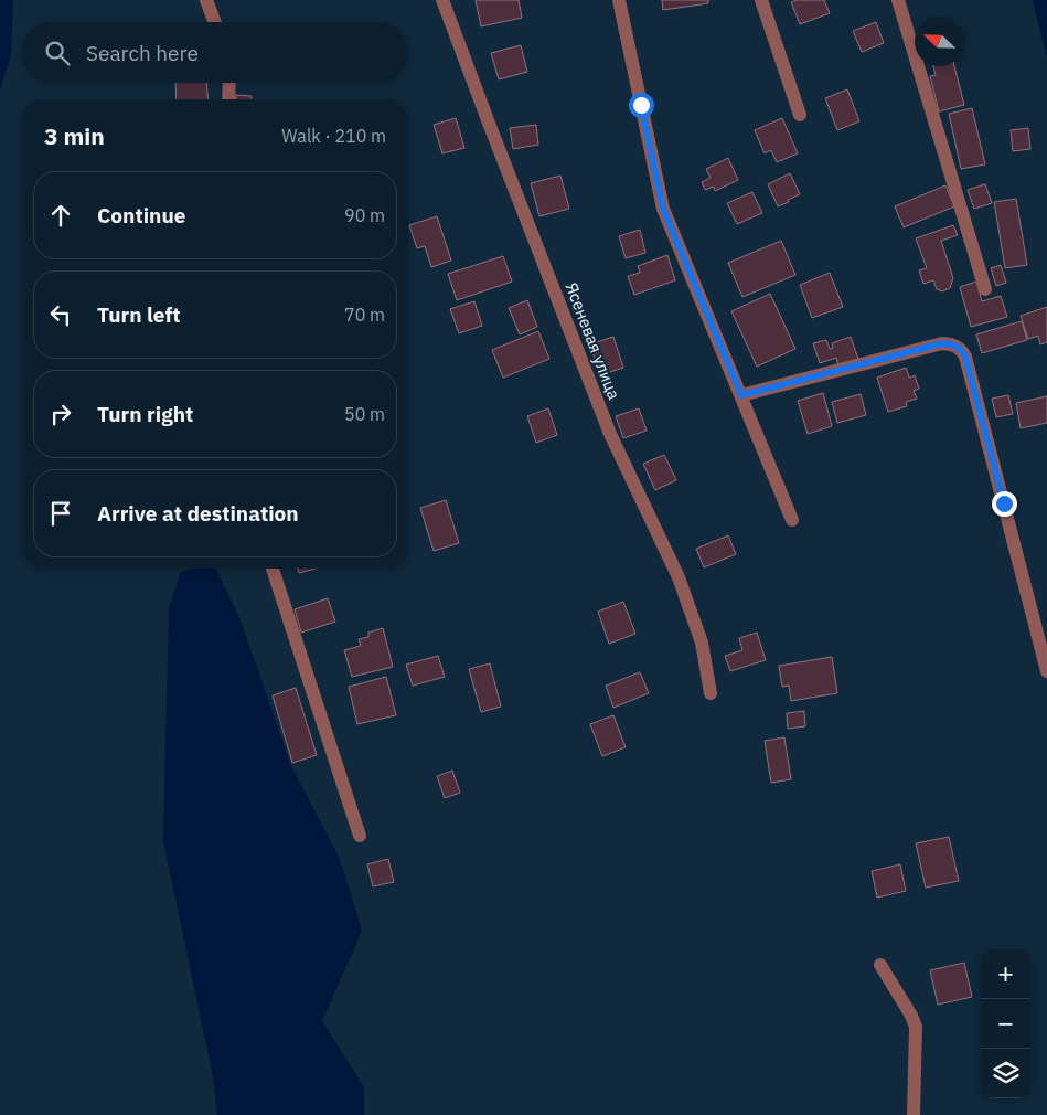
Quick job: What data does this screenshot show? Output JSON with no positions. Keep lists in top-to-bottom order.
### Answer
{
  "streets": {
    "street": ["Ясеневая улица"]
  },
  "north": "top left",
  "page": {
    "search": "Search here",
    "heading": ["3 min", "Walk · 210 m"],
    "list": [
      ["Continue", "90 m"],
      ["Turn left", "70 m"],
      ["Turn right", "50 m"],
      "Arrive at destination"
    ],
    "map_buttons": ["+", "−"]
  }
}
